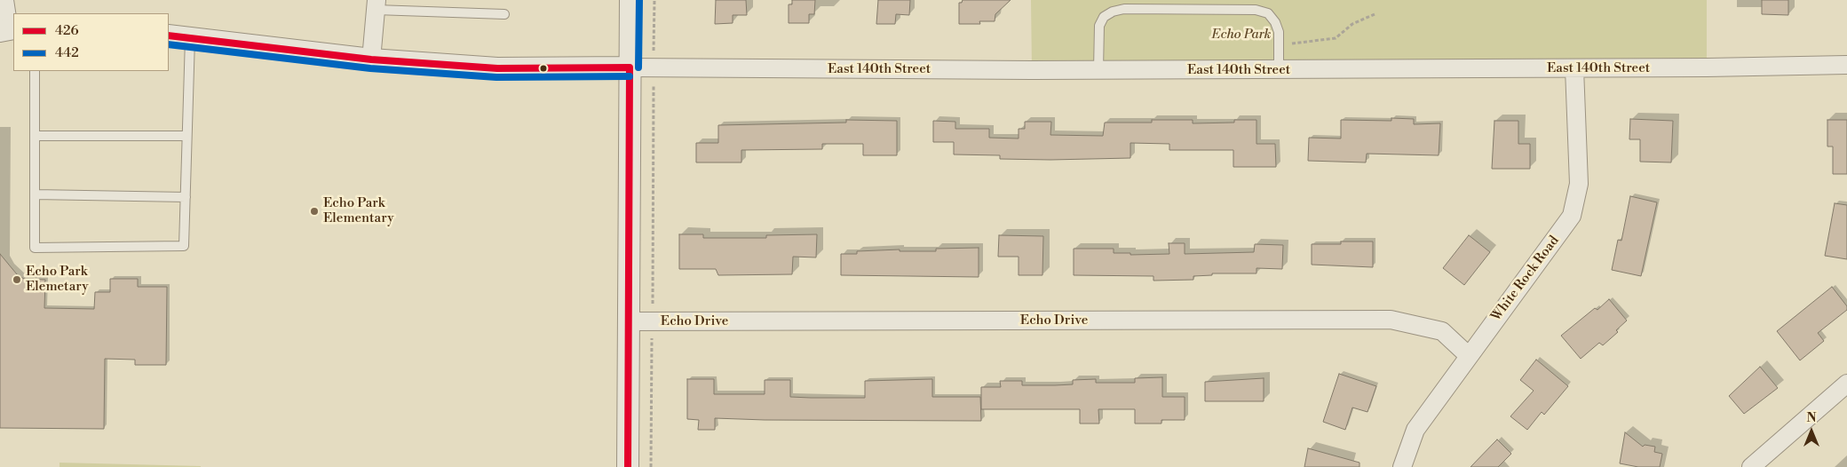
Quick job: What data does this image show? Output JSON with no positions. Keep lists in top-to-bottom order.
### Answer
{
  "streets": {
    "street": ["East 140th Street", "White Rock Road", "Echo Drive"]
  },
  "crossings": [
    ["East 140th Street", "White Rock Road"],
    ["White Rock Road", "Echo Drive"]
  ],
  "parks": ["Echo Park"],
  "places": ["Echo Park Elementary", "Echo Park Elemetary"],
  "lines": ["transit line 442", "transit line 426"],
  "legend": ["426", "442"],
  "north": "top"
}
